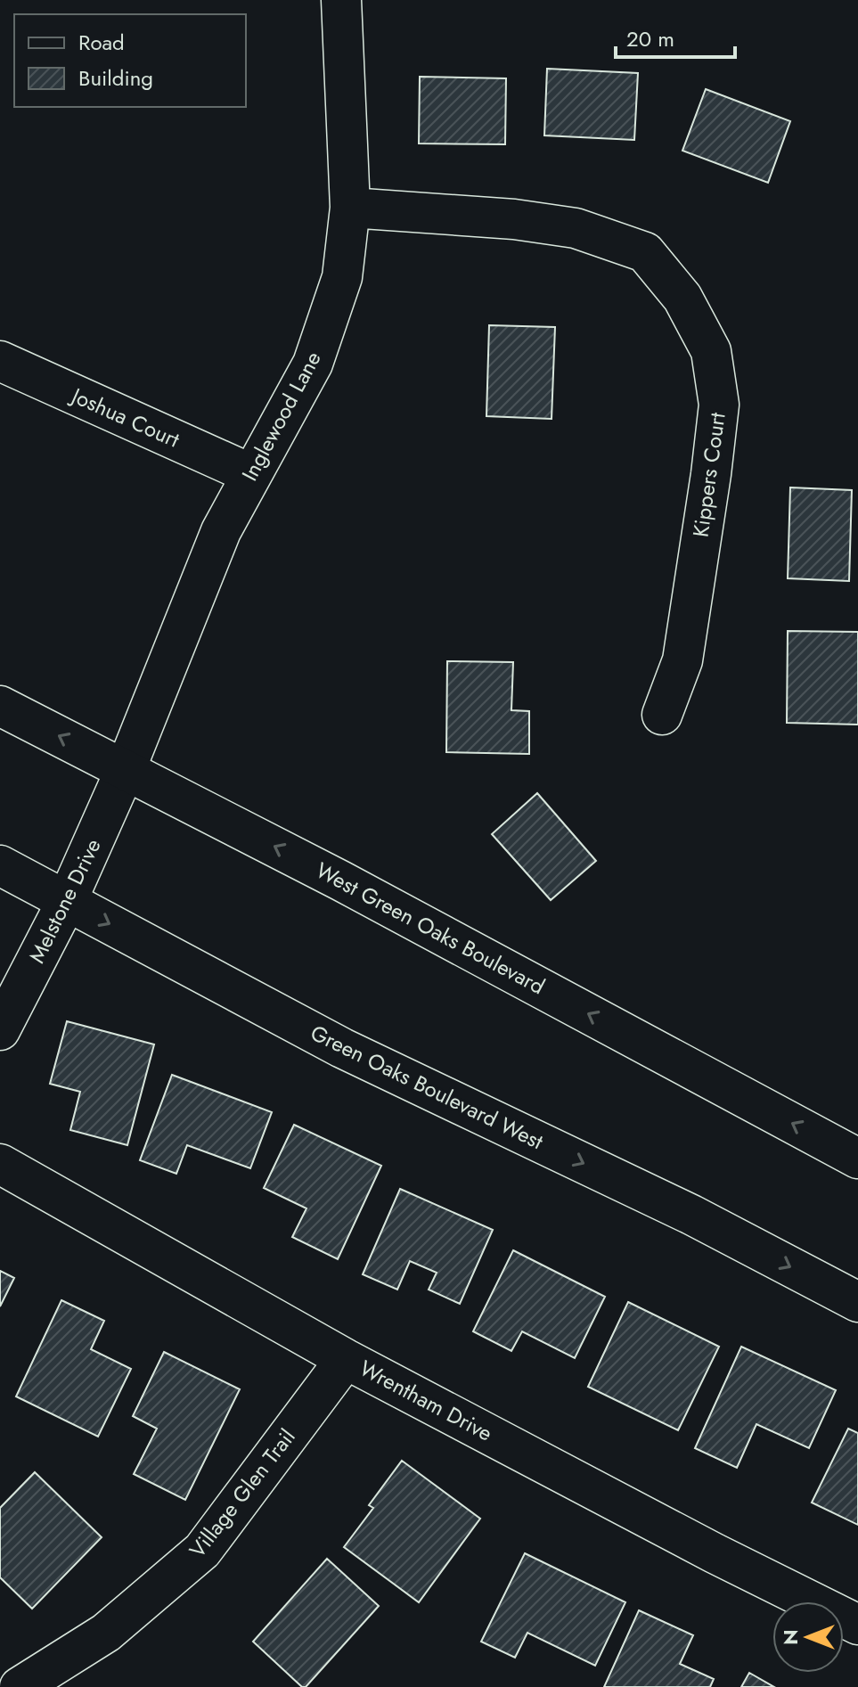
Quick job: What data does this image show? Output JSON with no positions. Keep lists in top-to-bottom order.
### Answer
{
  "streets": {
    "street": [
      "Inglewood Lane",
      "Joshua Court",
      "Kippers Court",
      "Melstone Drive",
      "West Green Oaks Boulevard",
      "Green Oaks Boulevard West",
      "Wrentham Drive",
      "Village Glen Trail"
    ]
  },
  "crossings": [
    ["Inglewood Lane", "Joshua Court"],
    ["Inglewood Lane", "Kippers Court"],
    ["Inglewood Lane", "Melstone Drive"],
    ["Inglewood Lane", "West Green Oaks Boulevard"],
    ["Melstone Drive", "West Green Oaks Boulevard"],
    ["Melstone Drive", "Green Oaks Boulevard West"],
    ["Wrentham Drive", "Village Glen Trail"]
  ],
  "one_way": ["West Green Oaks Boulevard", "Green Oaks Boulevard West"],
  "legend": ["Road", "Building"],
  "scale_bar": "20 m",
  "north": "left"
}
